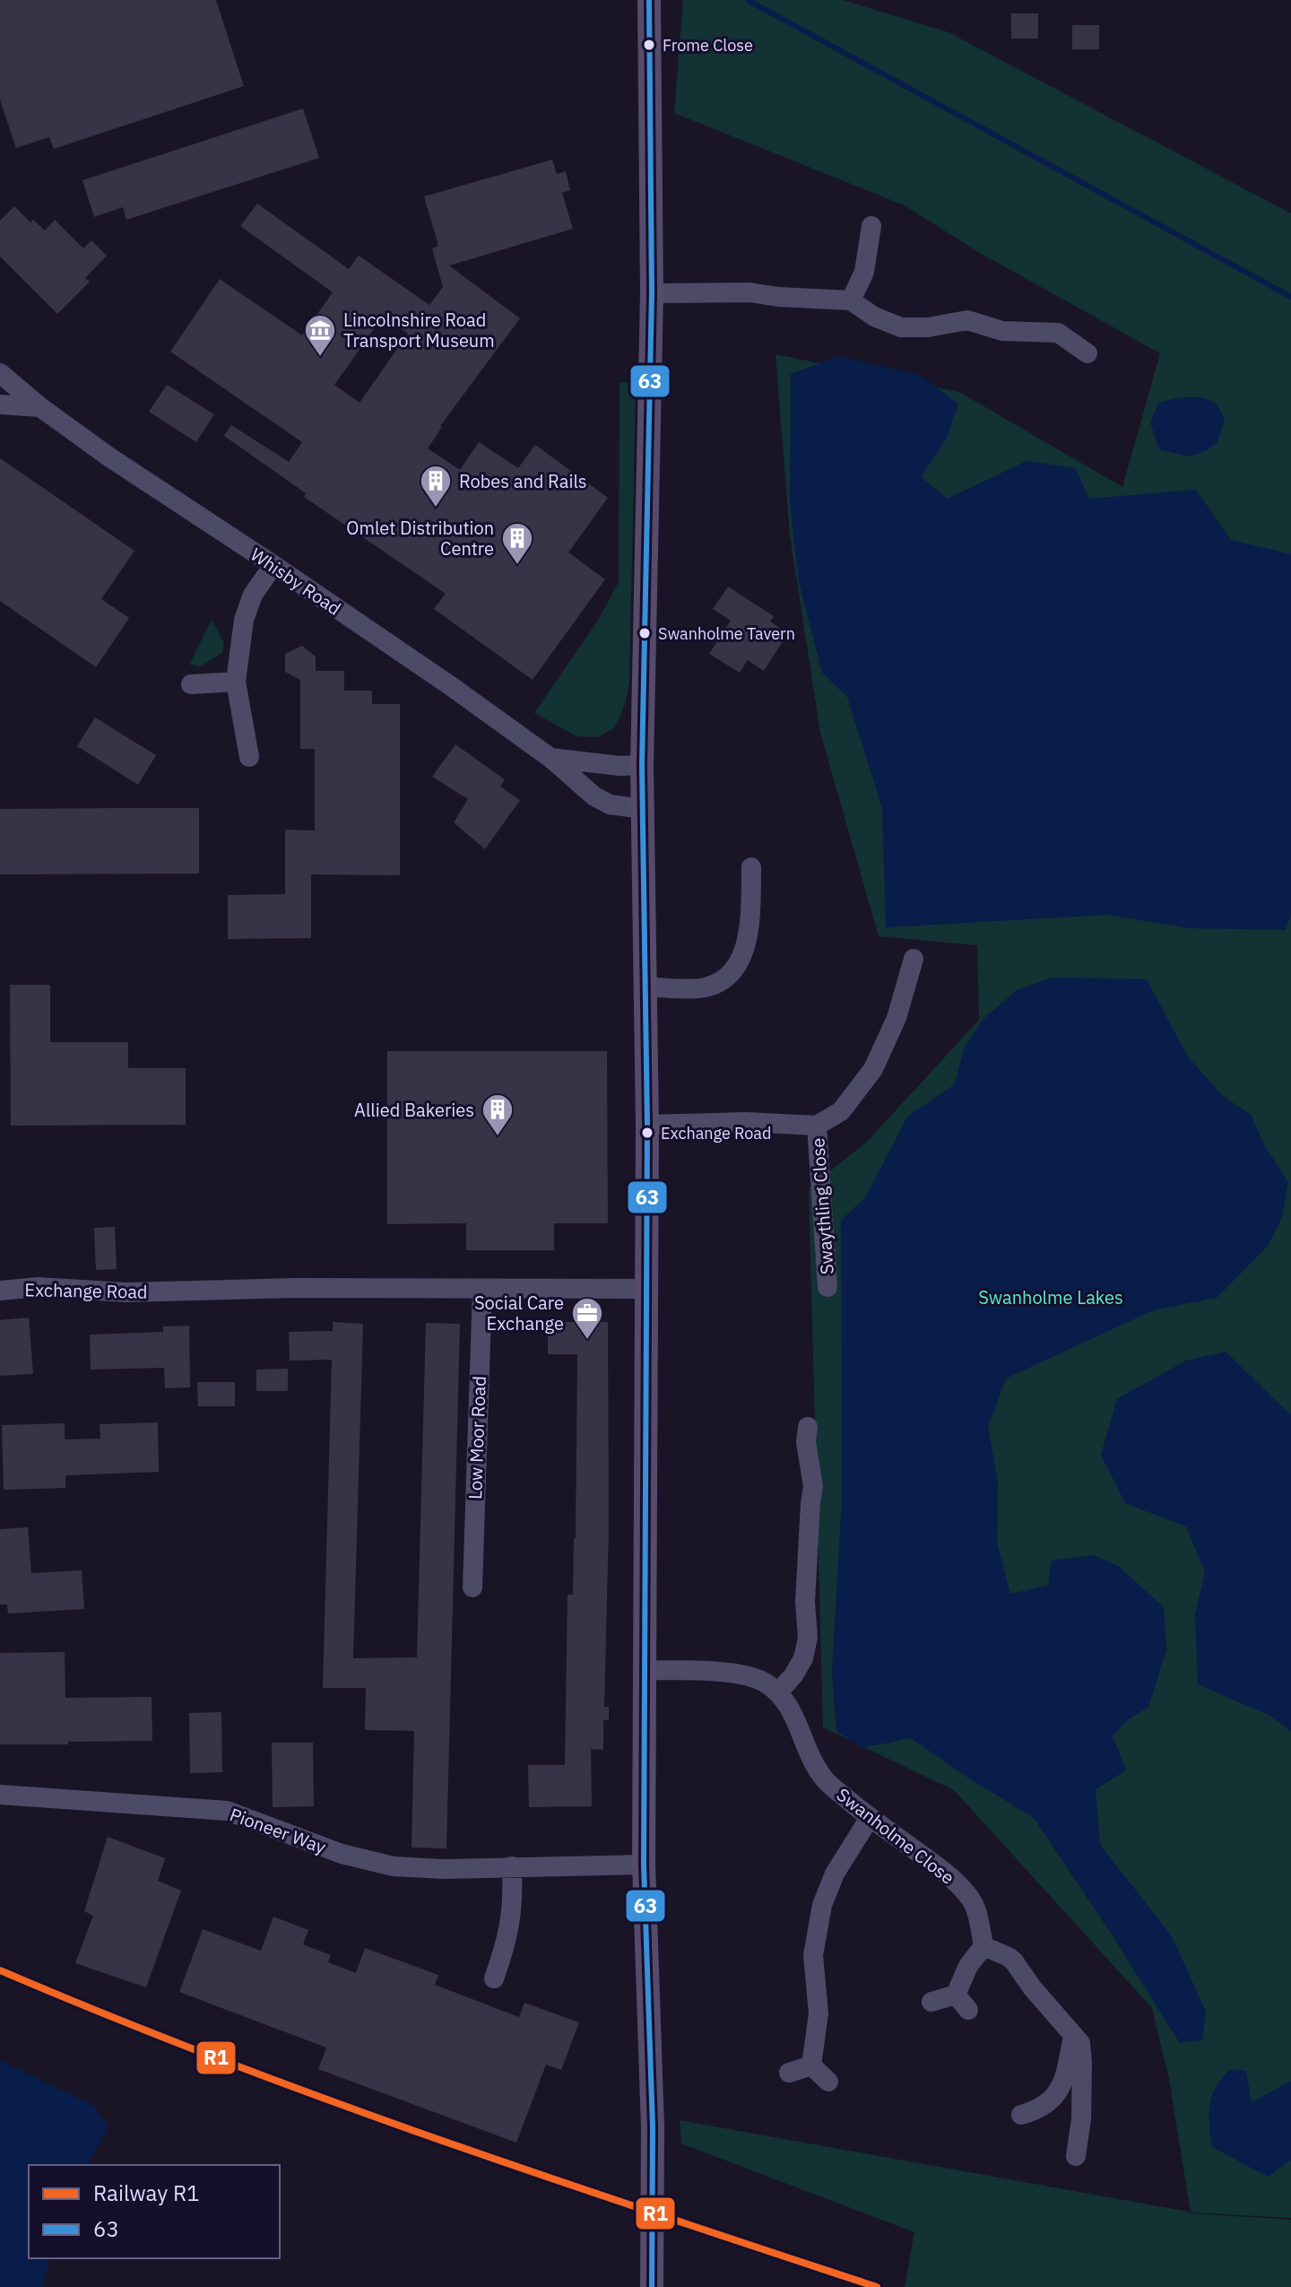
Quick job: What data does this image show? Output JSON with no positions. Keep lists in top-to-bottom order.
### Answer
{
  "streets": {
    "street": [
      "Whisby Road",
      "Swaythling Close",
      "Exchange Road",
      "Low Moor Road",
      "Pioneer Way",
      "Swanholme Close"
    ]
  },
  "crossings": [
    ["Exchange Road", "Low Moor Road"]
  ],
  "parks": ["Swanholme Lakes"],
  "places": {
    "other": ["Frome Close", "Swanholme Tavern", "Exchange Road"],
    "museum": ["Lincolnshire Road Transport Museum"],
    "building": ["Robes and Rails", "Omlet Distribution Centre", "Allied Bakeries"],
    "office": ["Social Care Exchange"]
  },
  "lines": ["transit line 63", "rail line R1"],
  "legend": ["Railway R1", "63"]
}
